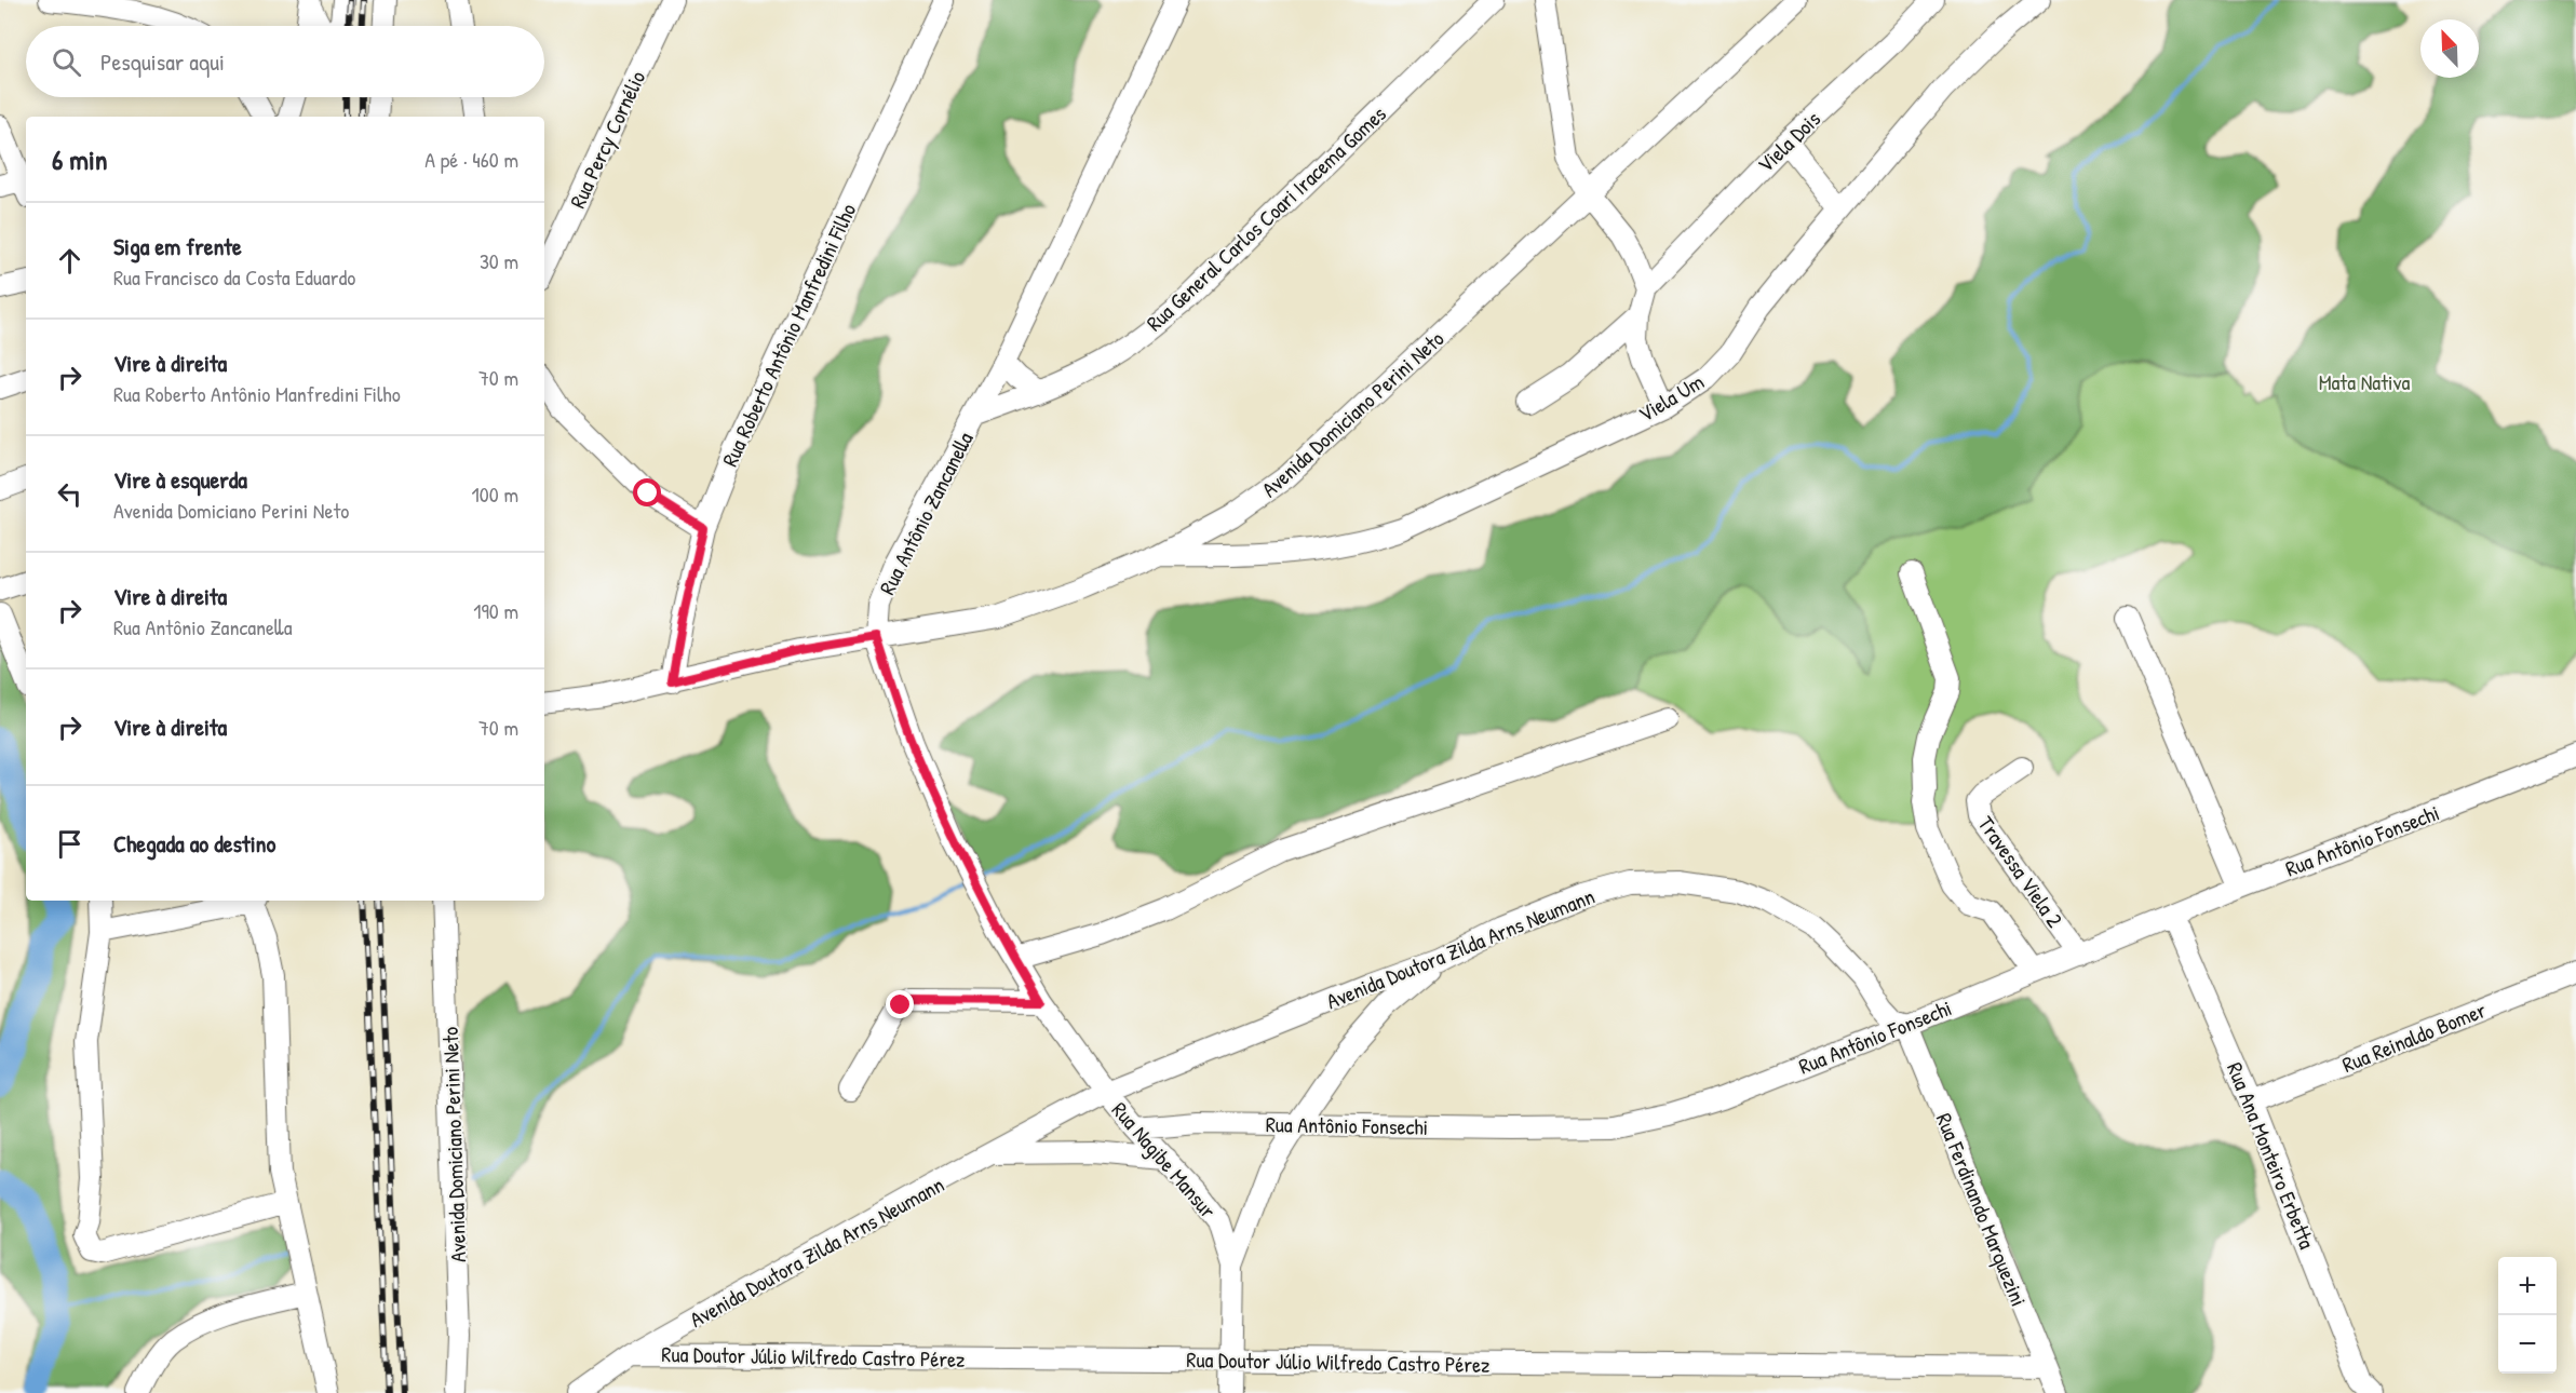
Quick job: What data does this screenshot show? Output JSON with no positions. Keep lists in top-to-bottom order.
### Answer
{
  "streets": {
    "street": [
      "Rua Percy Cornélio",
      "Viela Dois",
      "Rua General Carlos Coari Iracema Gomes",
      "Rua Roberto Antônio Manfredini Filho",
      "Viela Um",
      "Avenida Domiciano Perini Neto",
      "Rua Antônio Zancanella",
      "Rua Antônio Fonsechi",
      "Travessa Viela 2",
      "Avenida Doutora Zilda Arns Neumann",
      "Rua Reinaldo Bomer",
      "Rua Ana Monteiro Erbetta",
      "Rua Nagibe Mansur",
      "Rua Ferdinando Marquezini",
      "Rua Doutor Júlio Wilfredo Castro Pérez"
    ]
  },
  "crossings": [
    ["Rua General Carlos Coari Iracema Gomes", "Rua Antônio Zancanella"],
    ["Rua Roberto Antônio Manfredini Filho", "Avenida Domiciano Perini Neto"],
    ["Viela Um", "Avenida Domiciano Perini Neto"],
    ["Avenida Domiciano Perini Neto", "Rua Antônio Zancanella"],
    ["Rua Antônio Zancanella", "Avenida Doutora Zilda Arns Neumann"],
    ["Rua Antônio Zancanella", "Rua Nagibe Mansur"],
    ["Rua Antônio Fonsechi", "Travessa Viela 2"],
    ["Rua Antônio Fonsechi", "Avenida Doutora Zilda Arns Neumann"],
    ["Rua Antônio Fonsechi", "Rua Ana Monteiro Erbetta"],
    ["Rua Antônio Fonsechi", "Rua Nagibe Mansur"],
    ["Rua Antônio Fonsechi", "Rua Ferdinando Marquezini"],
    ["Avenida Doutora Zilda Arns Neumann", "Rua Nagibe Mansur"],
    ["Avenida Doutora Zilda Arns Neumann", "Rua Ferdinando Marquezini"],
    ["Avenida Doutora Zilda Arns Neumann", "Rua Doutor Júlio Wilfredo Castro Pérez"],
    ["Rua Reinaldo Bomer", "Rua Ana Monteiro Erbetta"],
    ["Rua Nagibe Mansur", "Rua Doutor Júlio Wilfredo Castro Pérez"],
    ["Rua Ferdinando Marquezini", "Rua Doutor Júlio Wilfredo Castro Pérez"]
  ],
  "parks": ["Mata Nativa"],
  "north": "top left",
  "page": {
    "search": "Pesquisar aqui",
    "heading": ["6 min", "A pé · 460 m"],
    "list": [
      ["Siga em frente", "Rua Francisco da Costa Eduardo", "30 m"],
      ["Vire à direita", "Rua Roberto Antônio Manfredini Filho", "70 m"],
      ["Vire à esquerda", "Avenida Domiciano Perini Neto", "100 m"],
      ["Vire à direita", "Rua Antônio Zancanella", "190 m"],
      ["Vire à direita", "70 m"],
      "Chegada ao destino"
    ],
    "map_buttons": ["+", "−"]
  }
}
